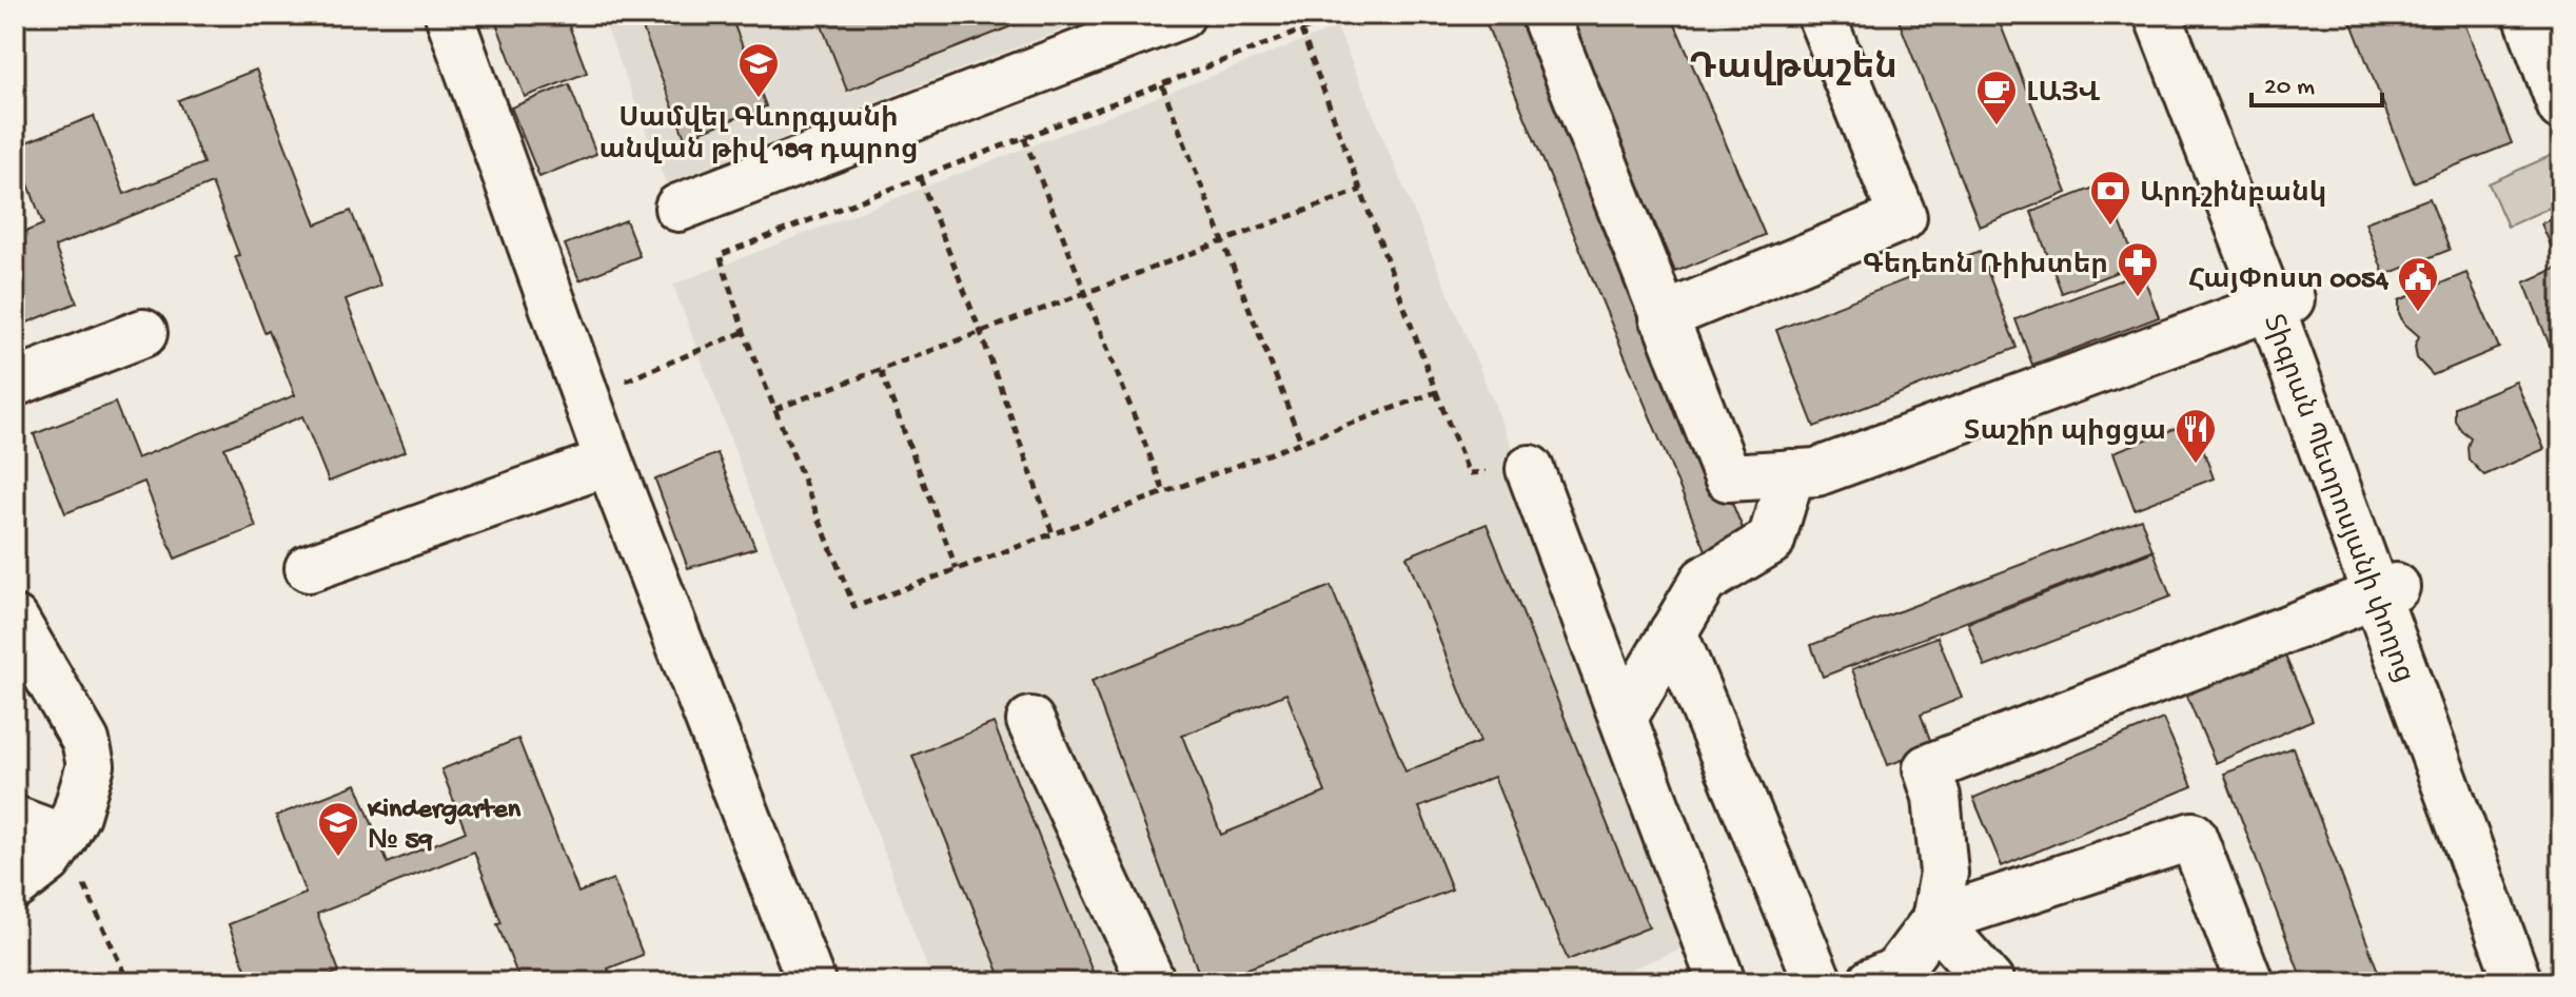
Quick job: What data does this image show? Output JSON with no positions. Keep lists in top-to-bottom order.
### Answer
{
  "streets": {
    "main road": ["Տիգրան Պետրոսյանի փողոց"]
  },
  "districts": ["Դավթաշեն"],
  "places": {
    "school or university": ["Սամվել Գևորգյանի անվան թիվ 189 դպրոց", "Kindergarten № 59"],
    "cafe": ["ԼԱՅՎ"],
    "bank": ["Արդշինբանկ"],
    "pharmacy": ["Գեդեոն Ռիխտեր"],
    "public building": ["ՀայՓոստ 0054"],
    "restaurant": ["Տաշիր պիցցա"]
  },
  "scale_bar": "20 m"
}
